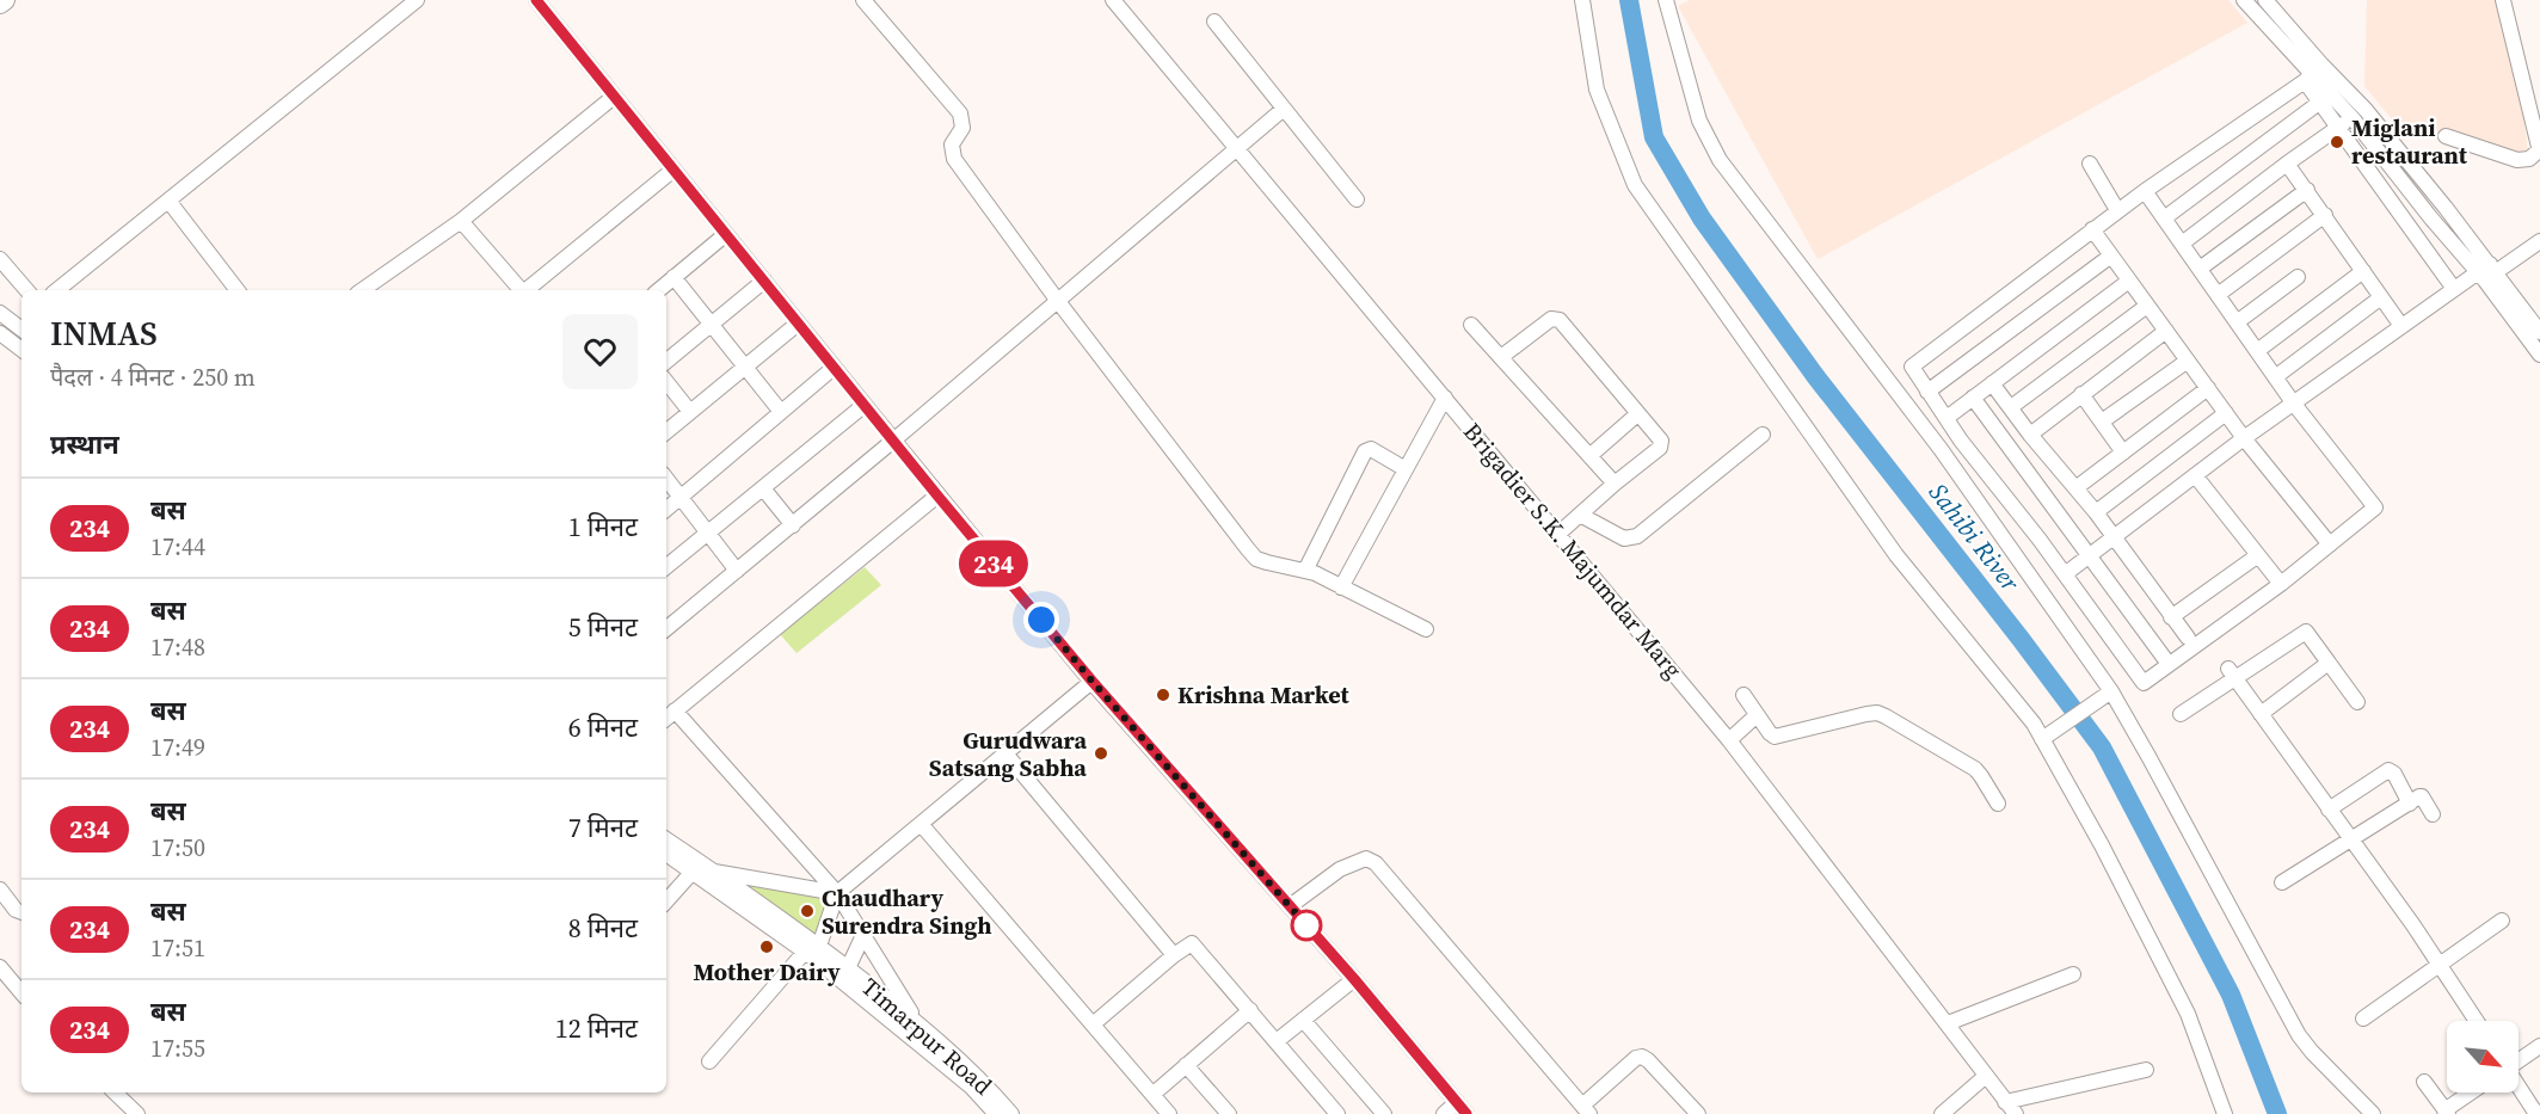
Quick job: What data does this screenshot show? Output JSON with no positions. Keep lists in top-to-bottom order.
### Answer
{
  "streets": {
    "street": ["Brigadier S.K. Majumdar Marg", "Timarpur Road"]
  },
  "water": ["Sahibi River"],
  "places": [
    "Miglani restaurant",
    "Krishna Market",
    "Gurudwara Satsang Sabha",
    "Chaudhary Surendra Singh",
    "Mother Dairy"
  ],
  "lines": ["bus line 234"],
  "north": "bottom right",
  "page": {
    "on_map": "234",
    "heading": [
      ["INMAS", "पैदल · 4 मिनट · 250 m"],
      "प्रस्थान"
    ],
    "list": [
      {
        "mark": "234",
        "name": "बस",
        "note": "17:44",
        "value": "1 मिनट"
      },
      {
        "mark": "234",
        "name": "बस",
        "note": "17:48",
        "value": "5 मिनट"
      },
      {
        "mark": "234",
        "name": "बस",
        "note": "17:49",
        "value": "6 मिनट"
      },
      {
        "mark": "234",
        "name": "बस",
        "note": "17:50",
        "value": "7 मिनट"
      },
      {
        "mark": "234",
        "name": "बस",
        "note": "17:51",
        "value": "8 मिनट"
      },
      {
        "mark": "234",
        "name": "बस",
        "note": "17:55",
        "value": "12 मिनट"
      }
    ]
  }
}
